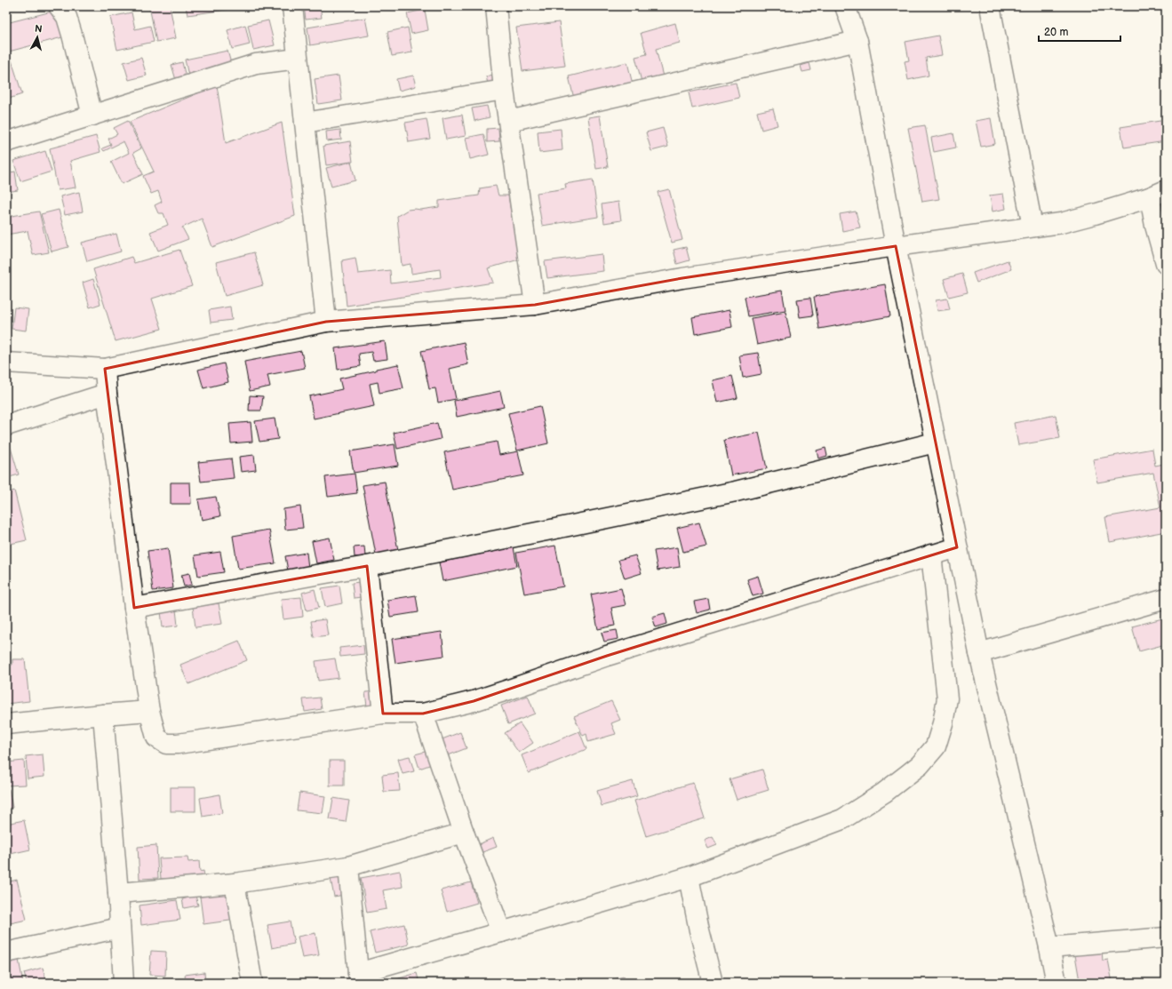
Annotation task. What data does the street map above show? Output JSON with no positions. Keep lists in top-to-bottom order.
{
  "scale_bar": "20 m",
  "north": "top"
}
